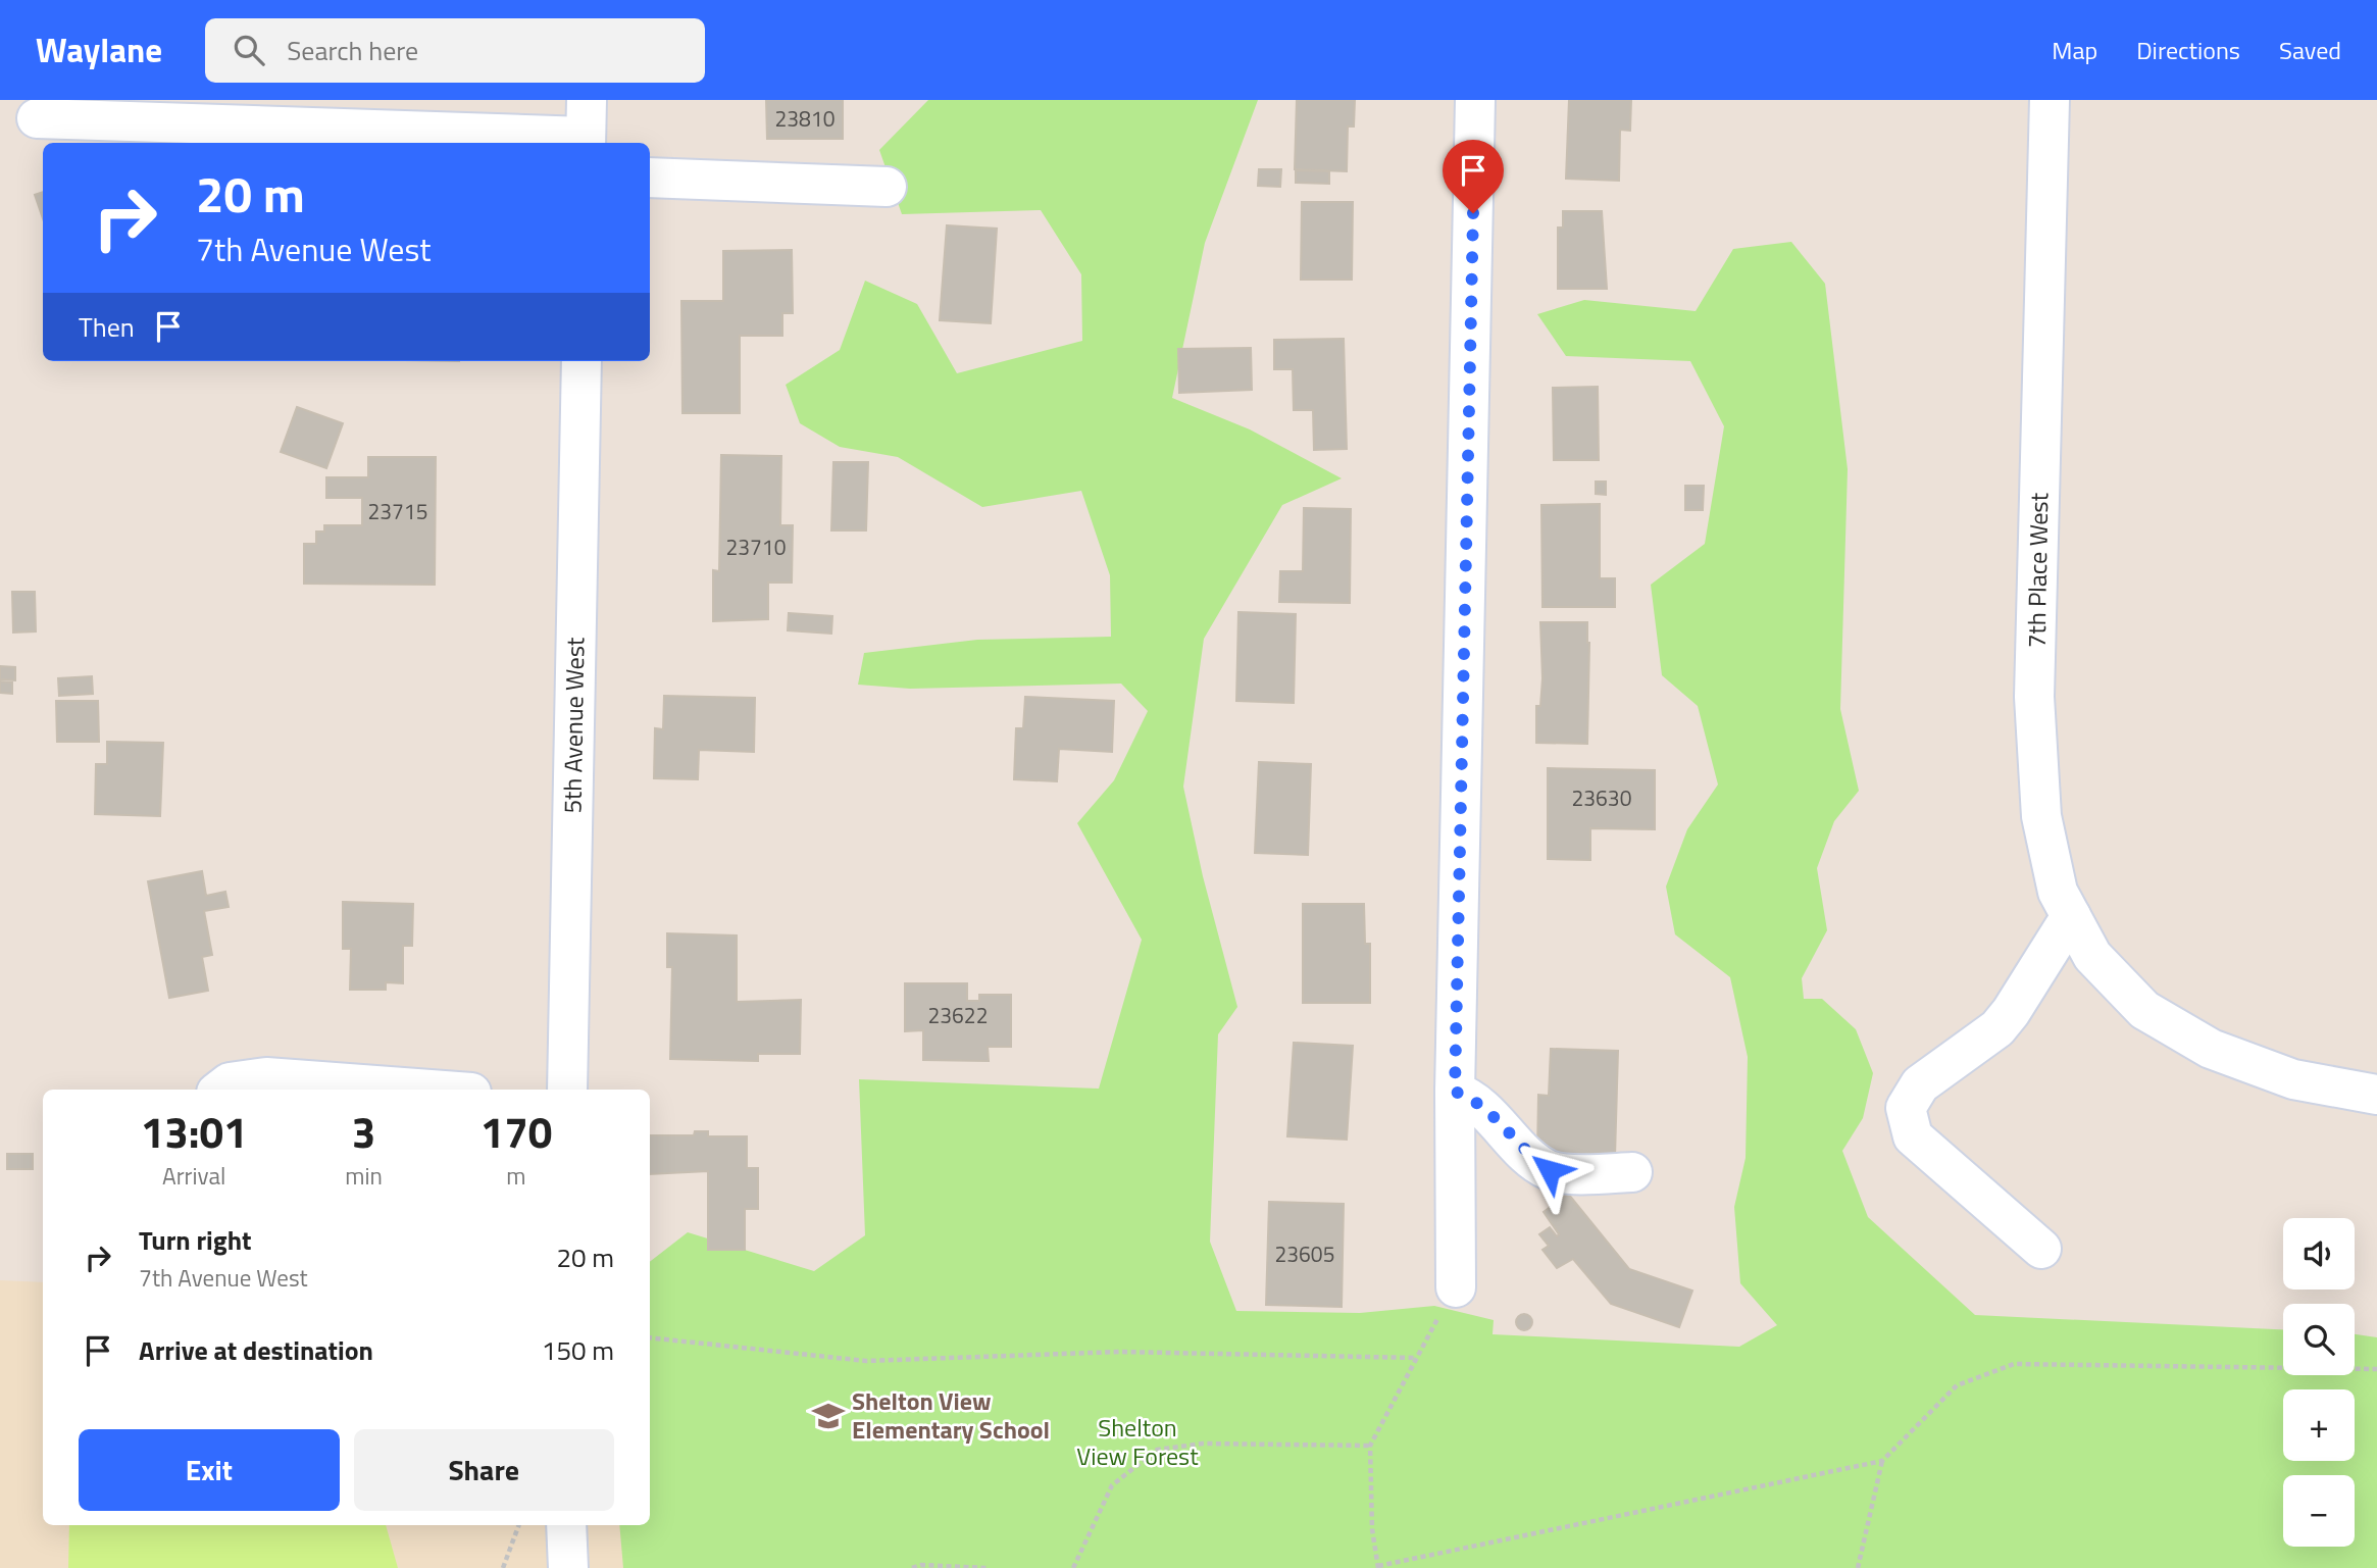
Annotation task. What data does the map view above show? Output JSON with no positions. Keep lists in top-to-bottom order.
{
  "streets": {
    "street": ["7th Place West", "5th Avenue West"]
  },
  "parks": ["Shelton View Forest"],
  "places": {
    "school or university": ["Shelton View Elementary School"]
  },
  "house_numbers": [
    "23810",
    "23715",
    "23710",
    "23630",
    "23622",
    "23605"
  ],
  "page": {
    "header": "Waylane",
    "search": "Search here",
    "nav": ["Map", "Directions", "Saved"],
    "turn": ["20 m", "7th Avenue West"],
    "then": "Then",
    "eta": [
      "13:01",
      "Arrival",
      "3",
      "min",
      "170",
      "m"
    ],
    "list": [
      {
        "name": "Turn right",
        "note": "7th Avenue West",
        "value": "20 m"
      },
      {
        "name": "Arrive at destination",
        "value": "150 m"
      }
    ],
    "map_buttons": ["+", "−"],
    "buttons": ["Exit", "Share"]
  }
}
